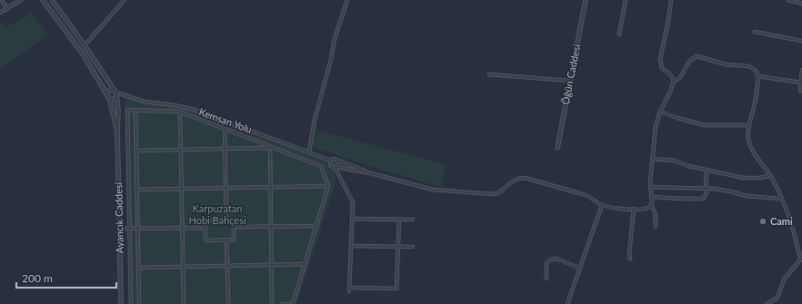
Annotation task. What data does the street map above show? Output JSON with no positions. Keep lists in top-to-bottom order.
{
  "streets": {
    "street": ["Öğün Caddesi", "Kemsan Yolu", "Ayancık Caddesi"]
  },
  "crossings": [
    ["Kemsan Yolu", "Ayancık Caddesi"]
  ],
  "parks": ["Karpuzatan Hobi Bahçesi"],
  "places": ["Cami"],
  "scale_bar": "200 m"
}
